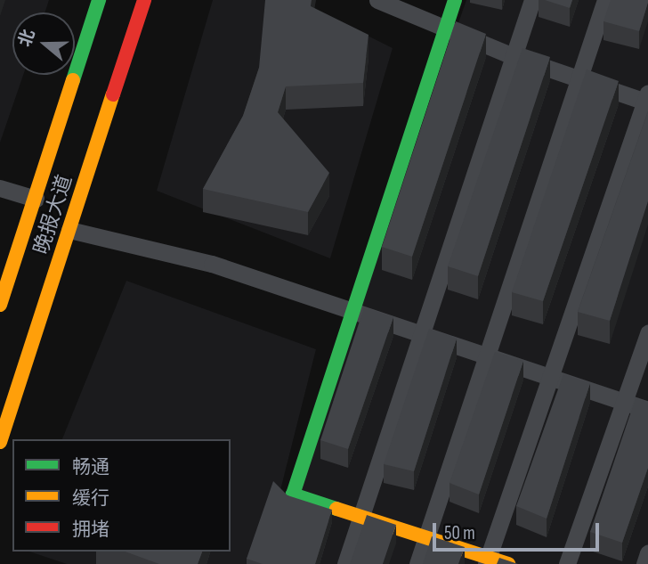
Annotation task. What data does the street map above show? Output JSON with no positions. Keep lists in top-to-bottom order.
{
  "streets": {
    "main road": ["晚报大道"]
  },
  "legend": ["畅通", "缓行", "拥堵"],
  "scale_bar": "50 m",
  "north": "left"
}
